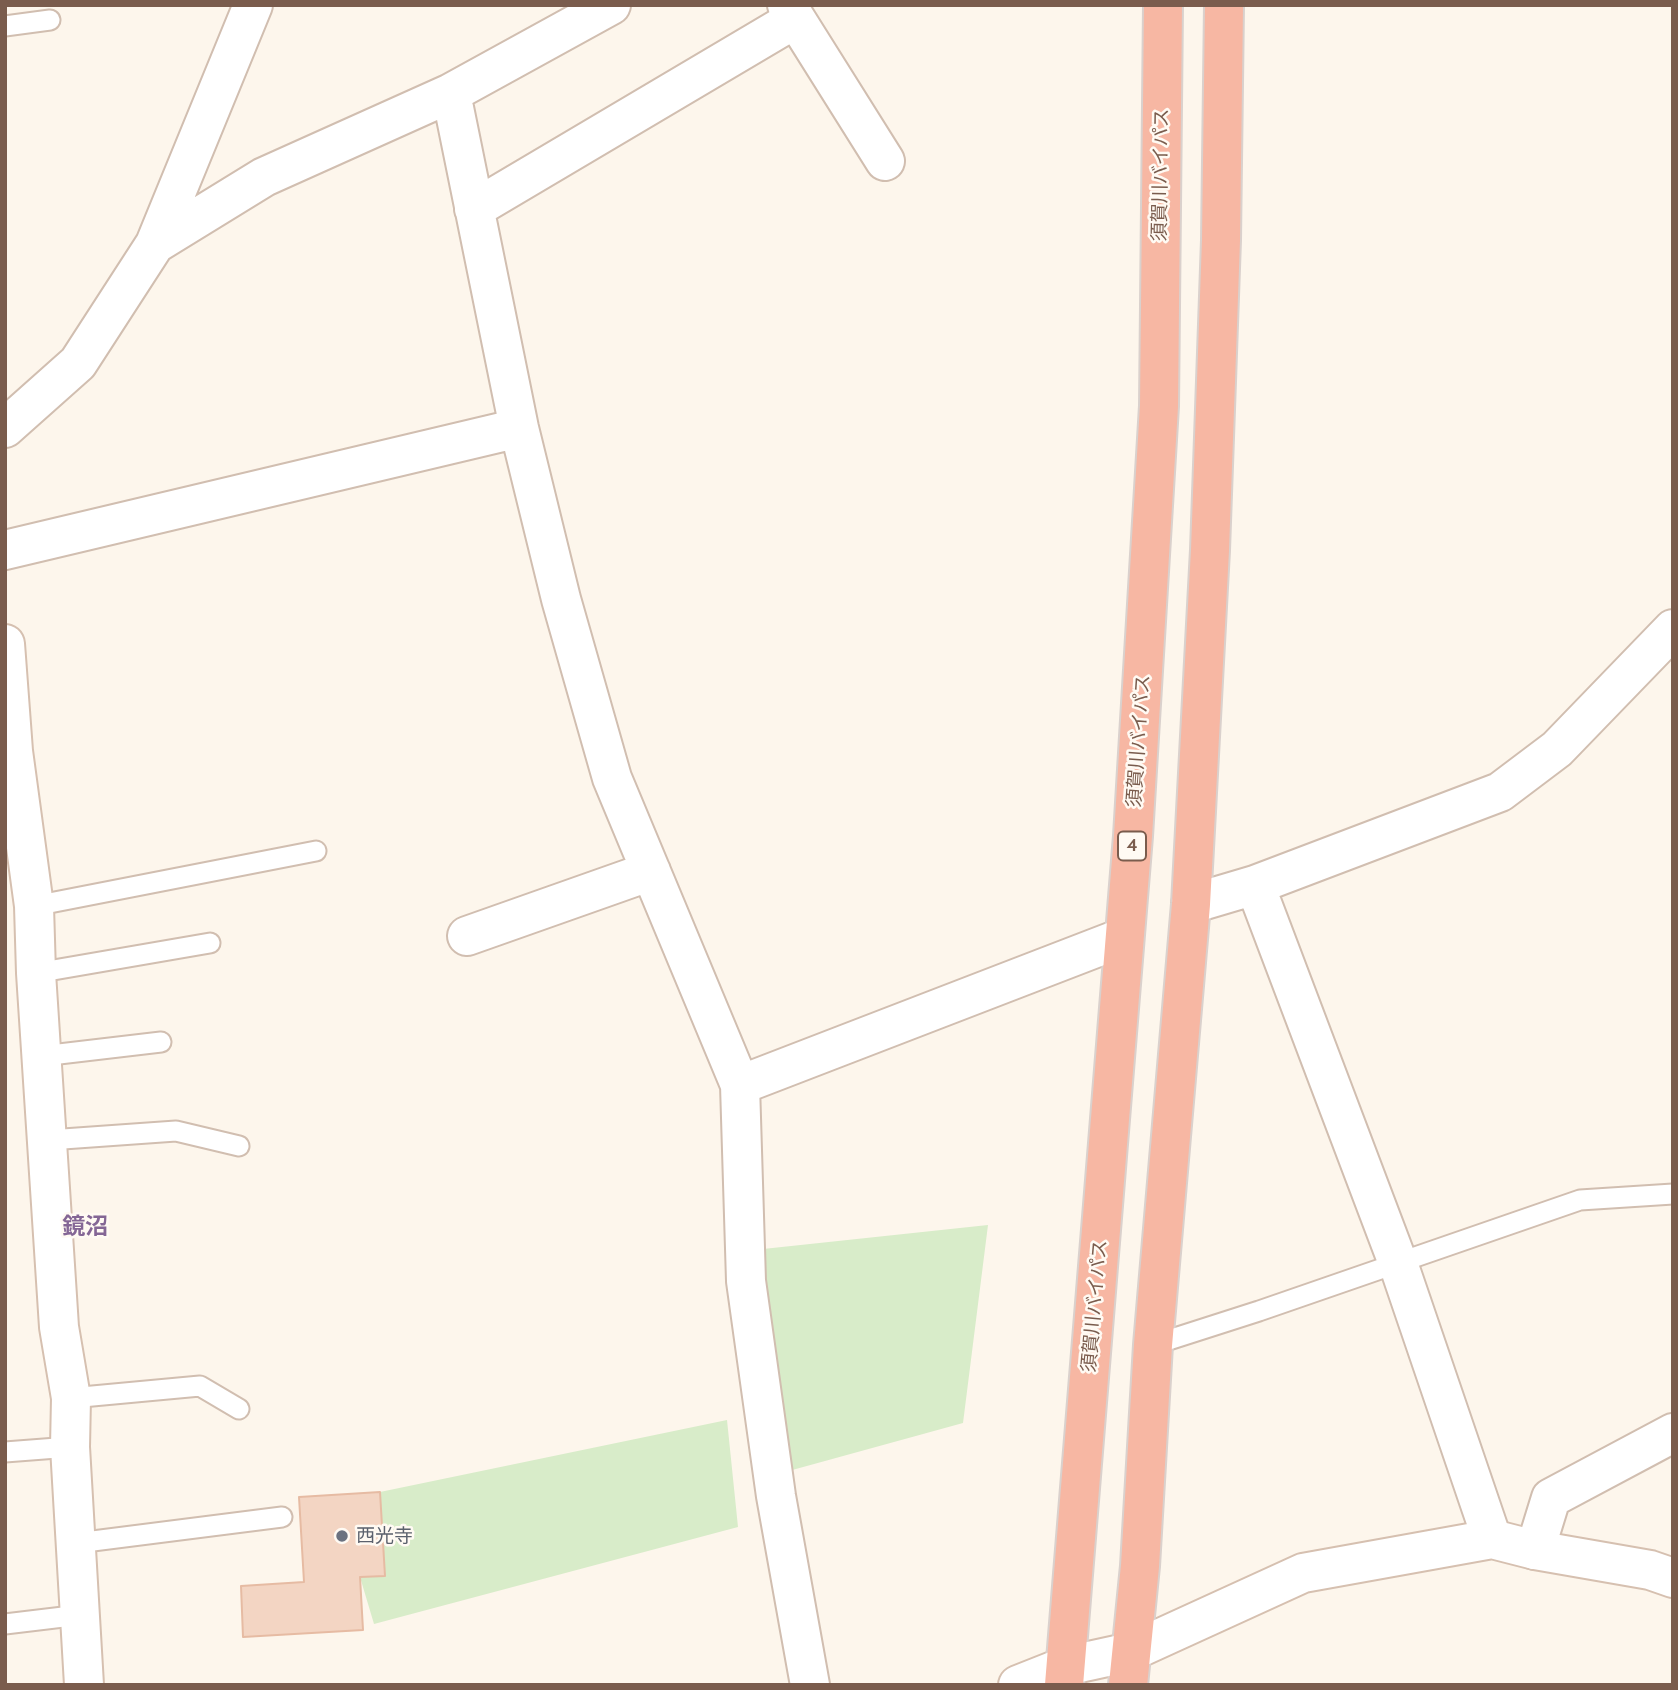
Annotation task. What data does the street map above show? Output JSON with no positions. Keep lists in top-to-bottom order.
{
  "streets": {
    "highway": ["須賀川バイパス", "4"]
  },
  "districts": ["鏡沼"],
  "places": ["西光寺"]
}
